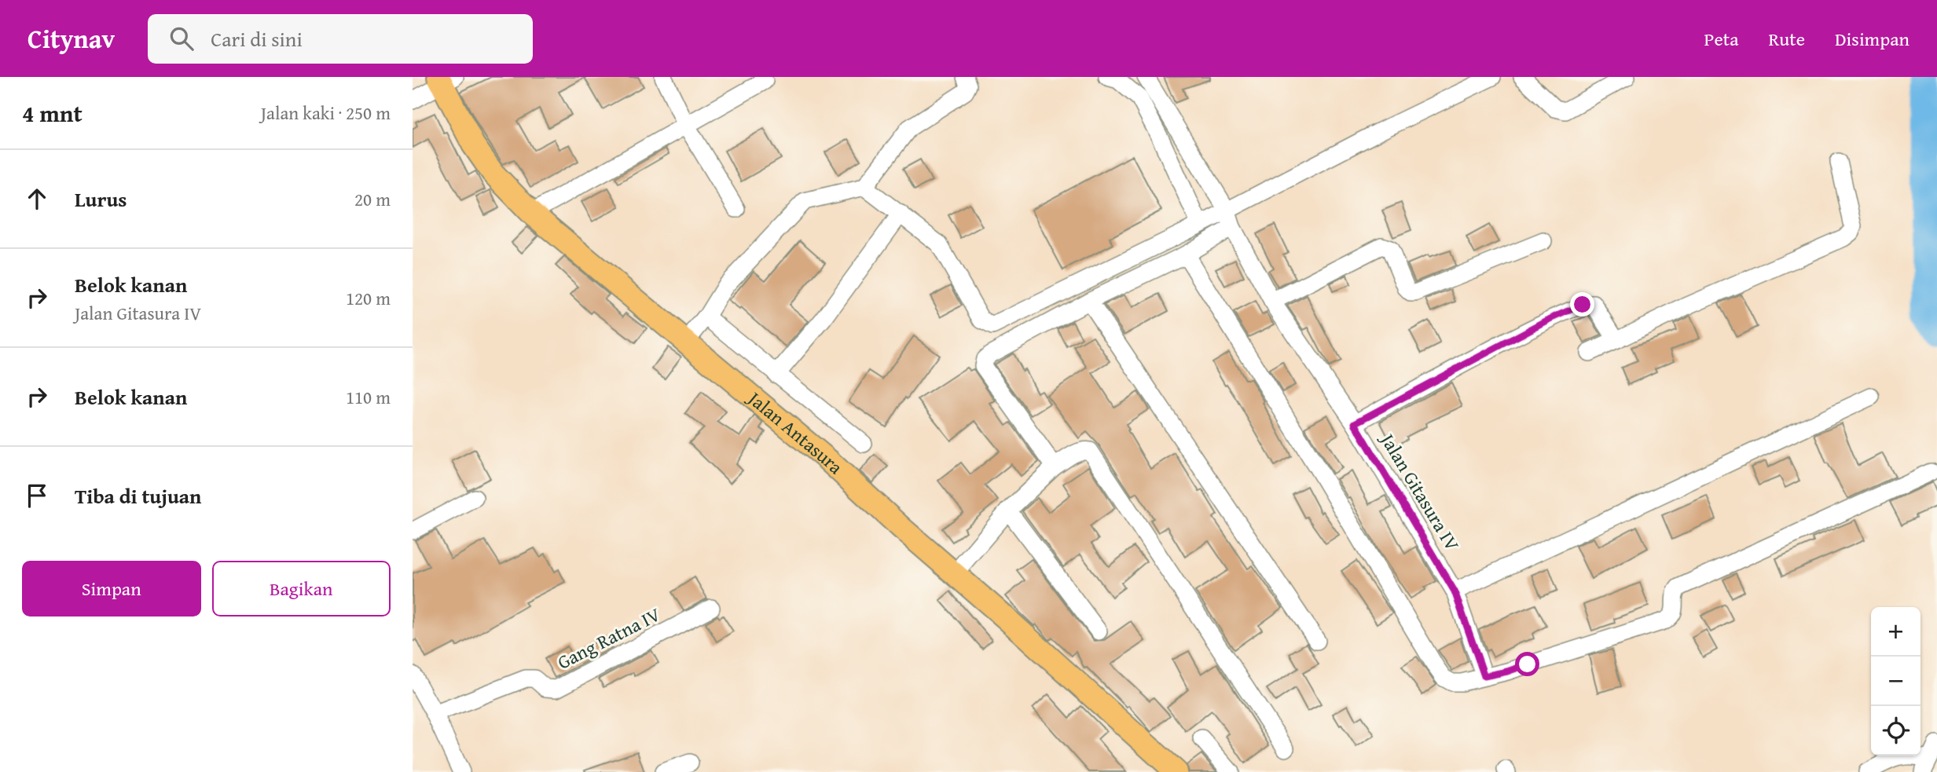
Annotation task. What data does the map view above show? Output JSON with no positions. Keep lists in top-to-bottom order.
{
  "streets": {
    "main road": ["Jalan Antasura"],
    "street": ["Jalan Gitasura IV", "Gang Ratna IV"]
  },
  "page": {
    "header": "Citynav",
    "search": "Cari di sini",
    "nav": ["Peta", "Rute", "Disimpan"],
    "heading": ["4 mnt", "Jalan kaki · 250 m"],
    "list": [
      ["Lurus", "20 m"],
      ["Belok kanan", "Jalan Gitasura IV", "120 m"],
      ["Belok kanan", "110 m"],
      "Tiba di tujuan"
    ],
    "buttons": ["Simpan", "Bagikan"],
    "map_buttons": ["+", "−"]
  }
}
